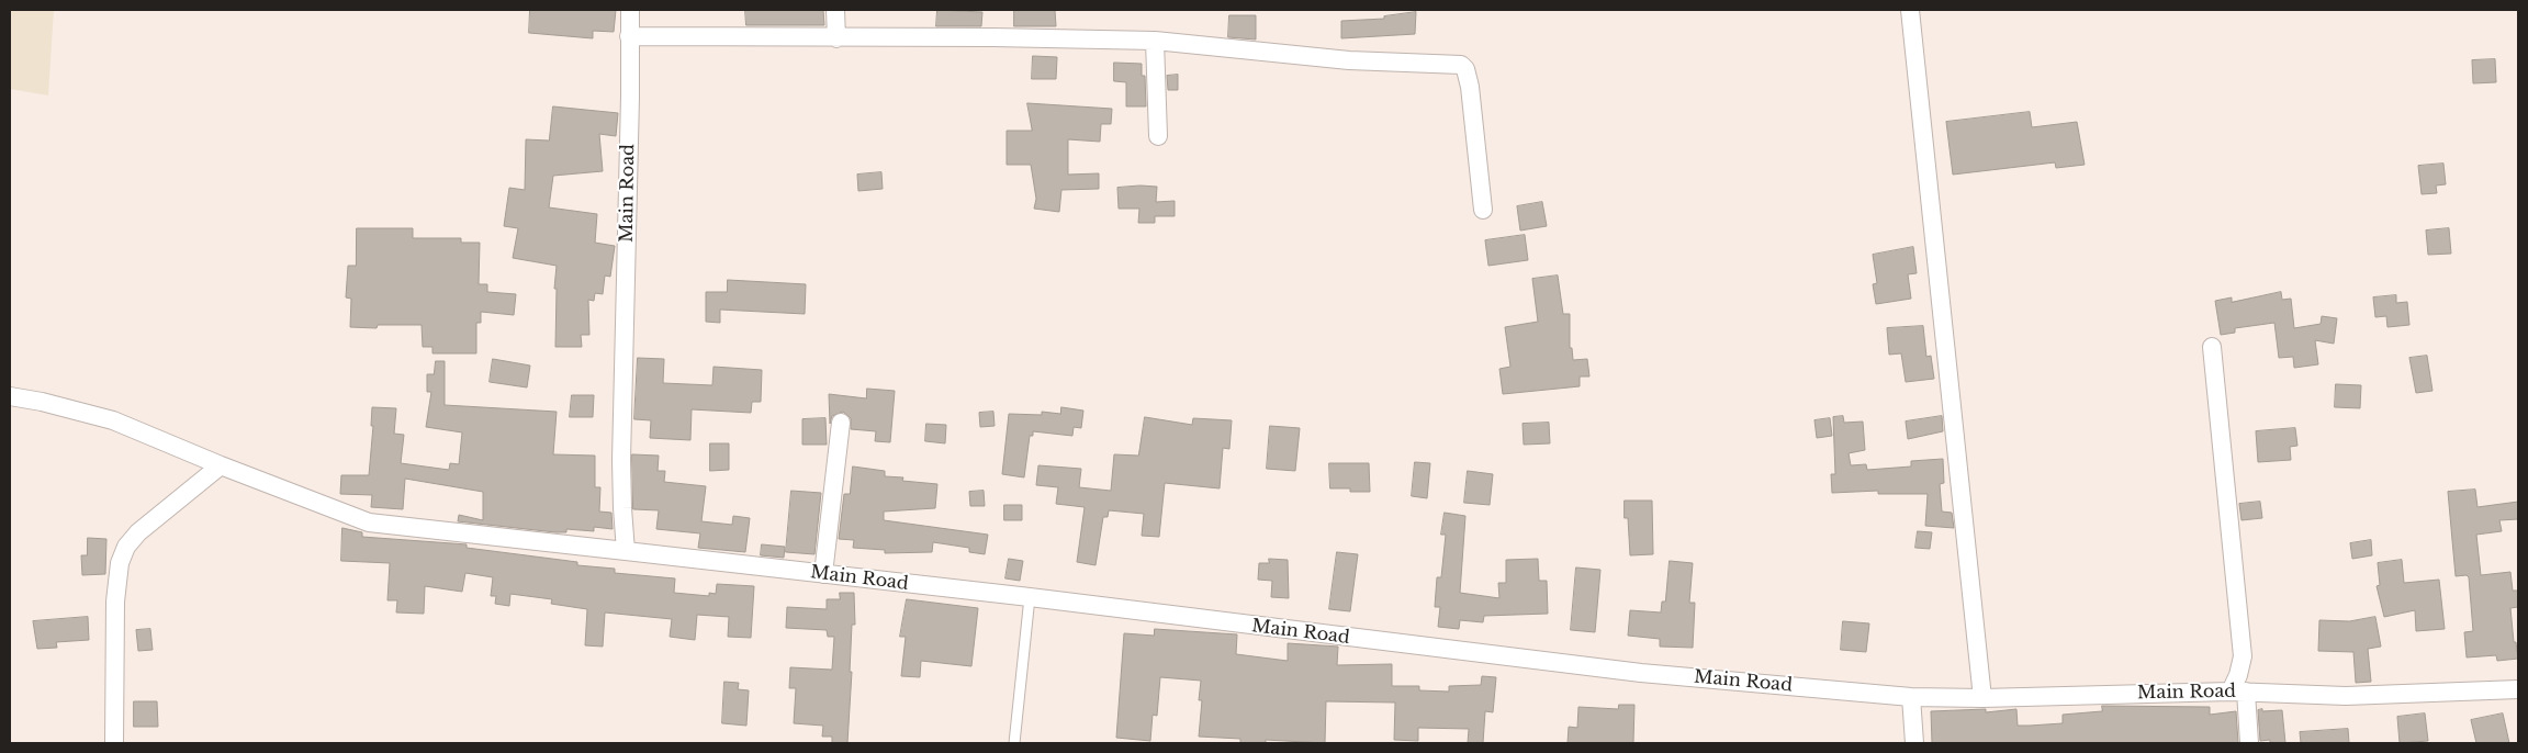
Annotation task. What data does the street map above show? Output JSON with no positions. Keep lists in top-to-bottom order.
{
  "streets": {
    "street": ["Main Road"]
  }
}
